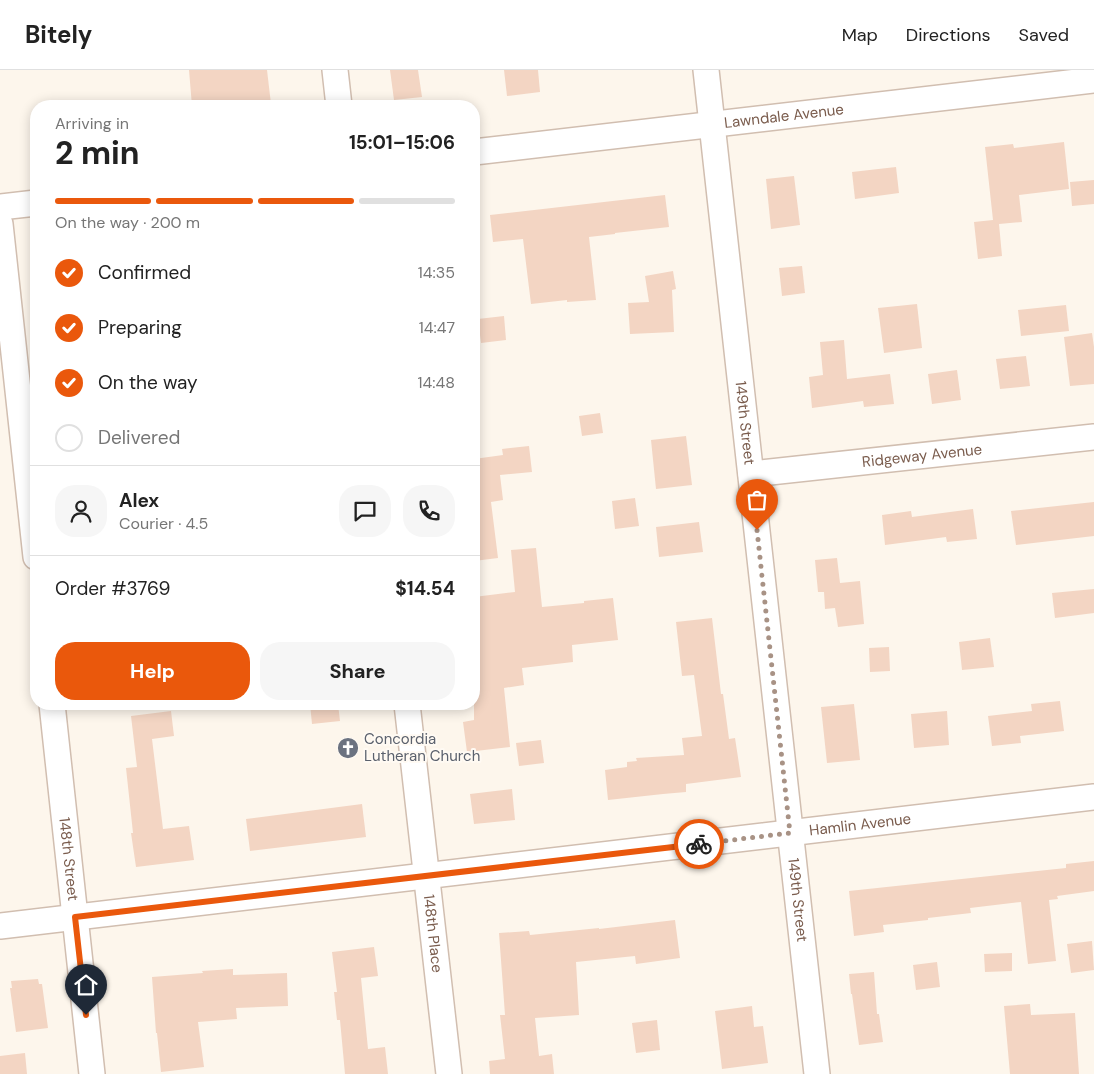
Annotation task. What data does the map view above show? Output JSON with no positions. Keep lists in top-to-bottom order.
{
  "streets": {
    "street": [
      "Lawndale Avenue",
      "149th Street",
      "Ridgeway Avenue",
      "Hamlin Avenue",
      "148th Street",
      "148th Place"
    ]
  },
  "crossings": [
    ["Lawndale Avenue", "149th Street"],
    ["149th Street", "Ridgeway Avenue"],
    ["149th Street", "Hamlin Avenue"],
    ["Hamlin Avenue", "148th Street"],
    ["Hamlin Avenue", "148th Place"]
  ],
  "places": {
    "church": ["Concordia Lutheran Church"]
  },
  "page": {
    "header": "Bitely",
    "nav": ["Map", "Directions", "Saved"],
    "heading": ["2 min", "Arriving in", "15:01–15:06"],
    "panel": [
      "Alex",
      "Courier · 4.5",
      "Order #3769",
      "$14.54"
    ],
    "bar": "On the way · 200 m",
    "list": [
      ["Confirmed", "14:35"],
      ["Preparing", "14:47"],
      ["On the way", "14:48"],
      "Delivered"
    ],
    "buttons": ["Help", "Share"]
  }
}
